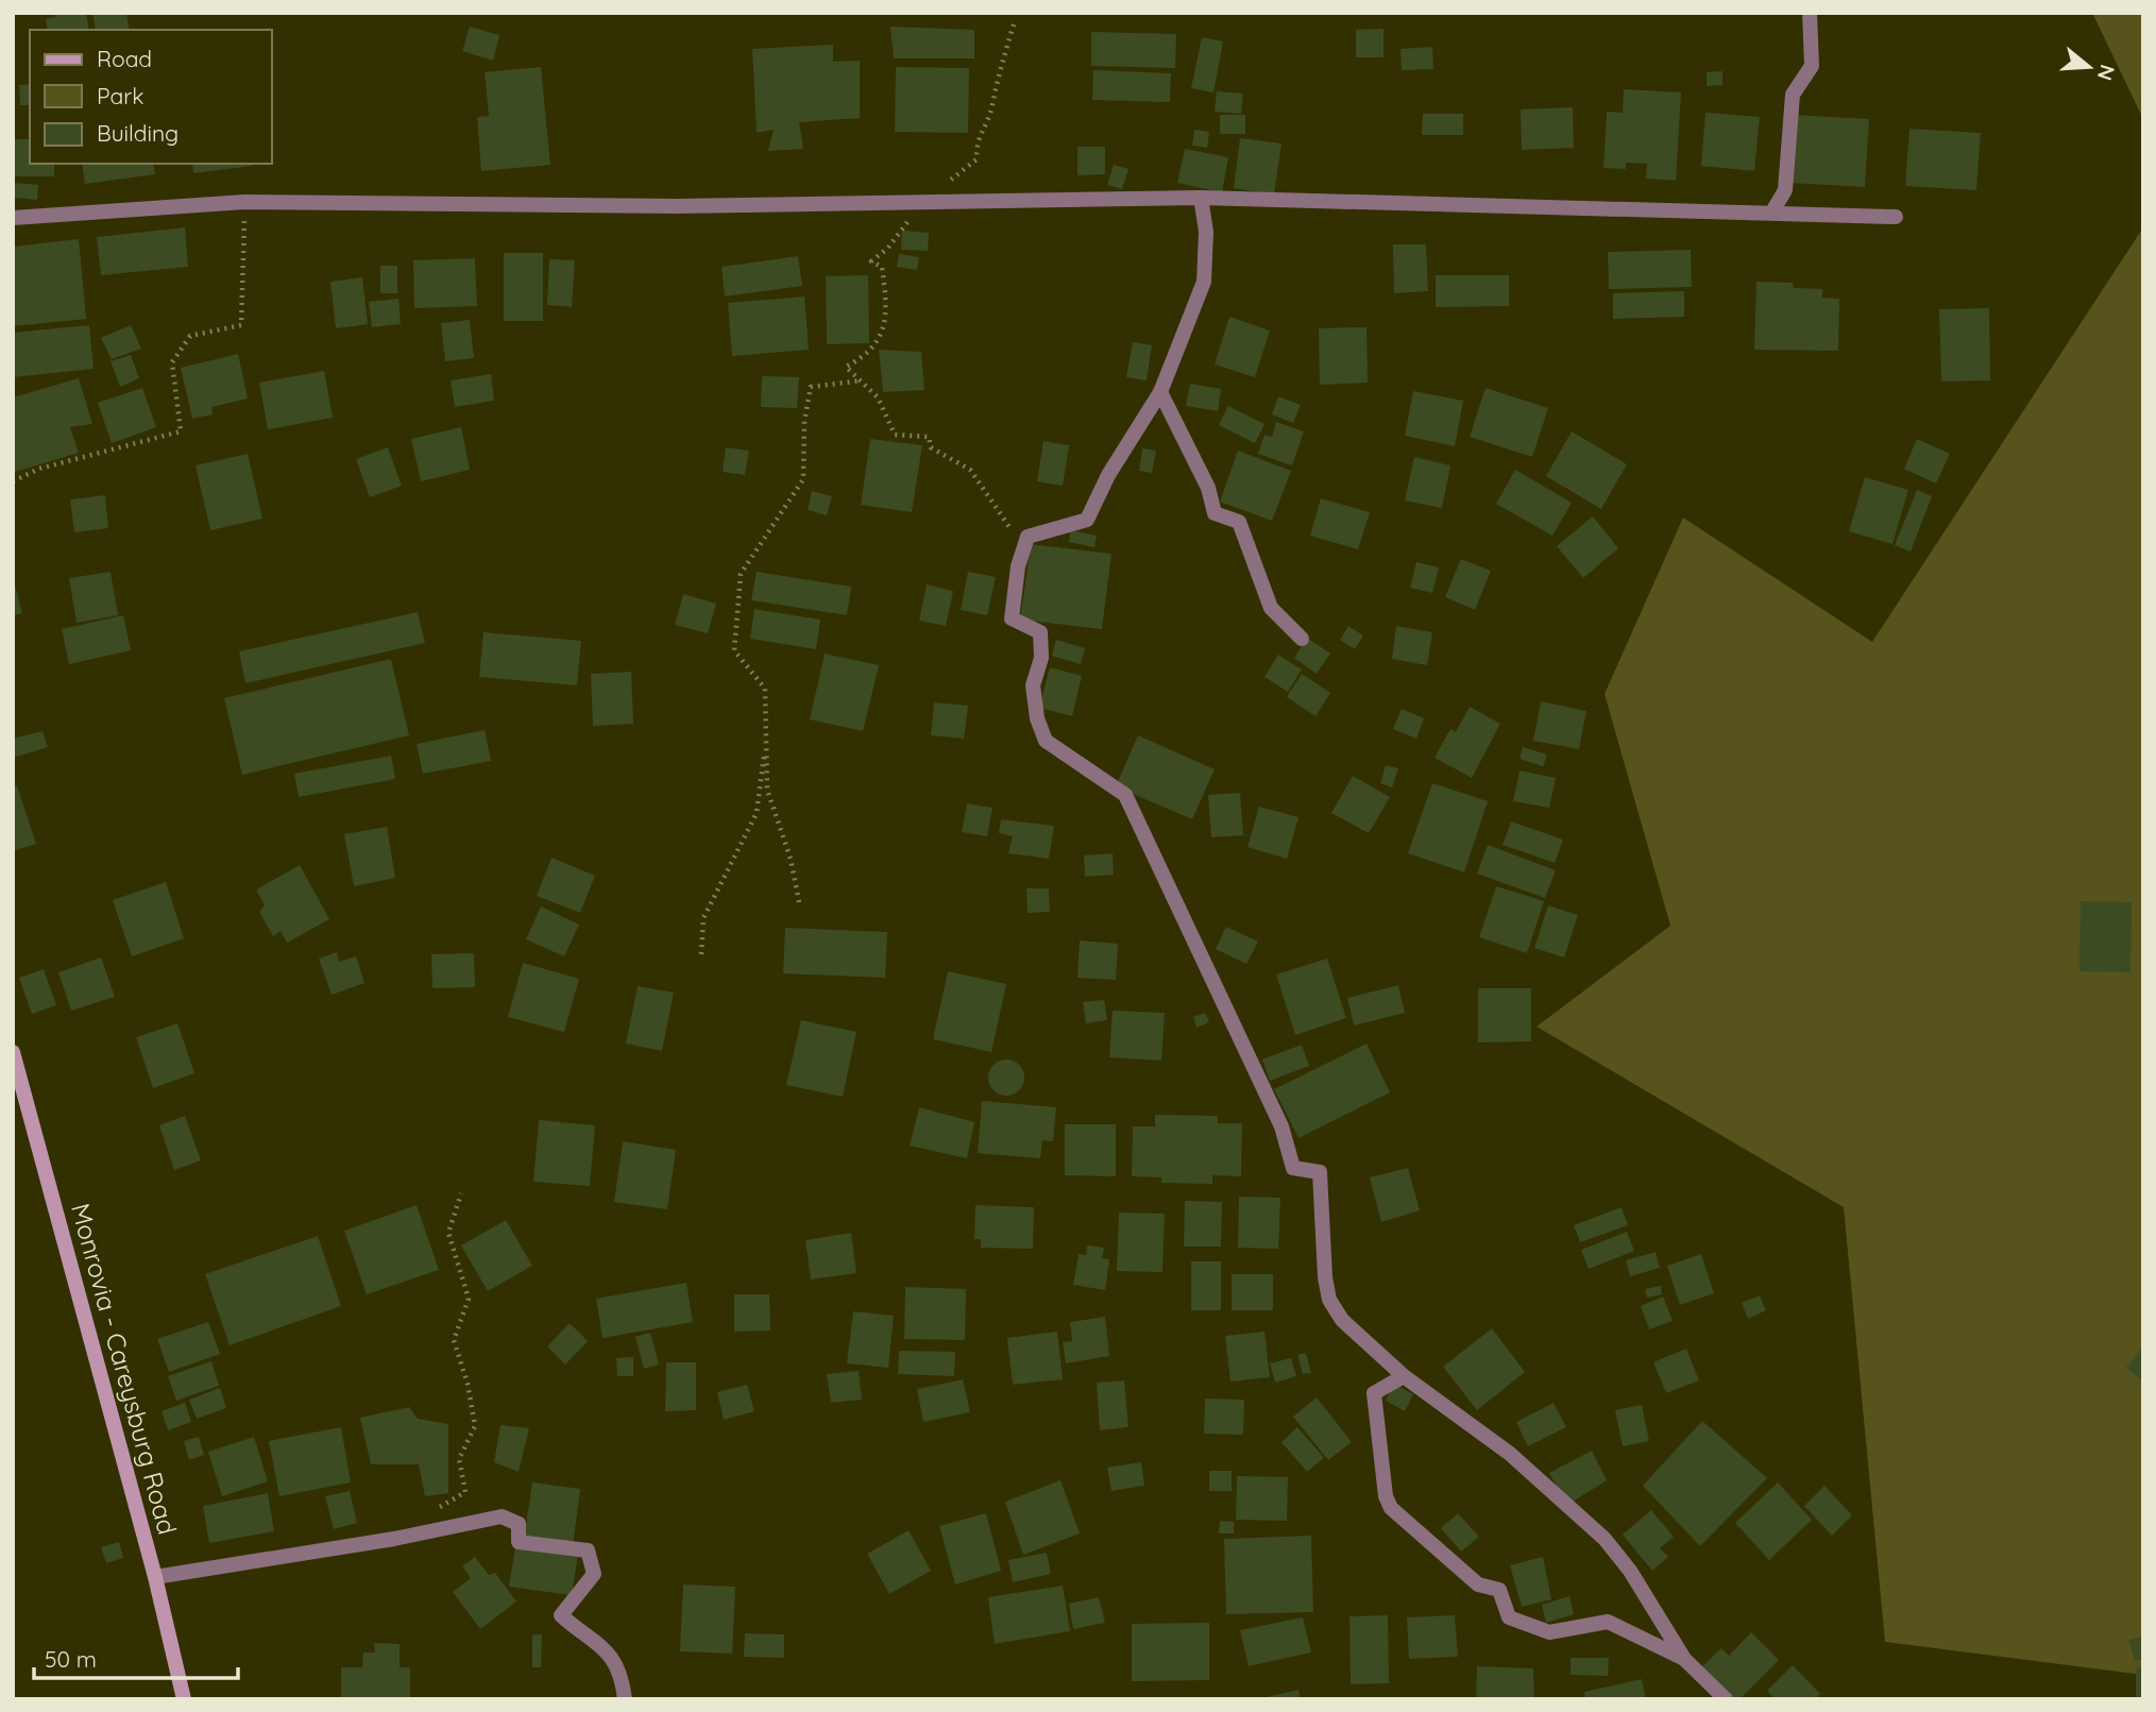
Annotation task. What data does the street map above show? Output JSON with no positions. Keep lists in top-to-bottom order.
{
  "streets": {
    "main road": ["Monrovia - Careysburg Road"]
  },
  "legend": ["Road", "Park", "Building"],
  "scale_bar": "50 m",
  "north": "right"
}
